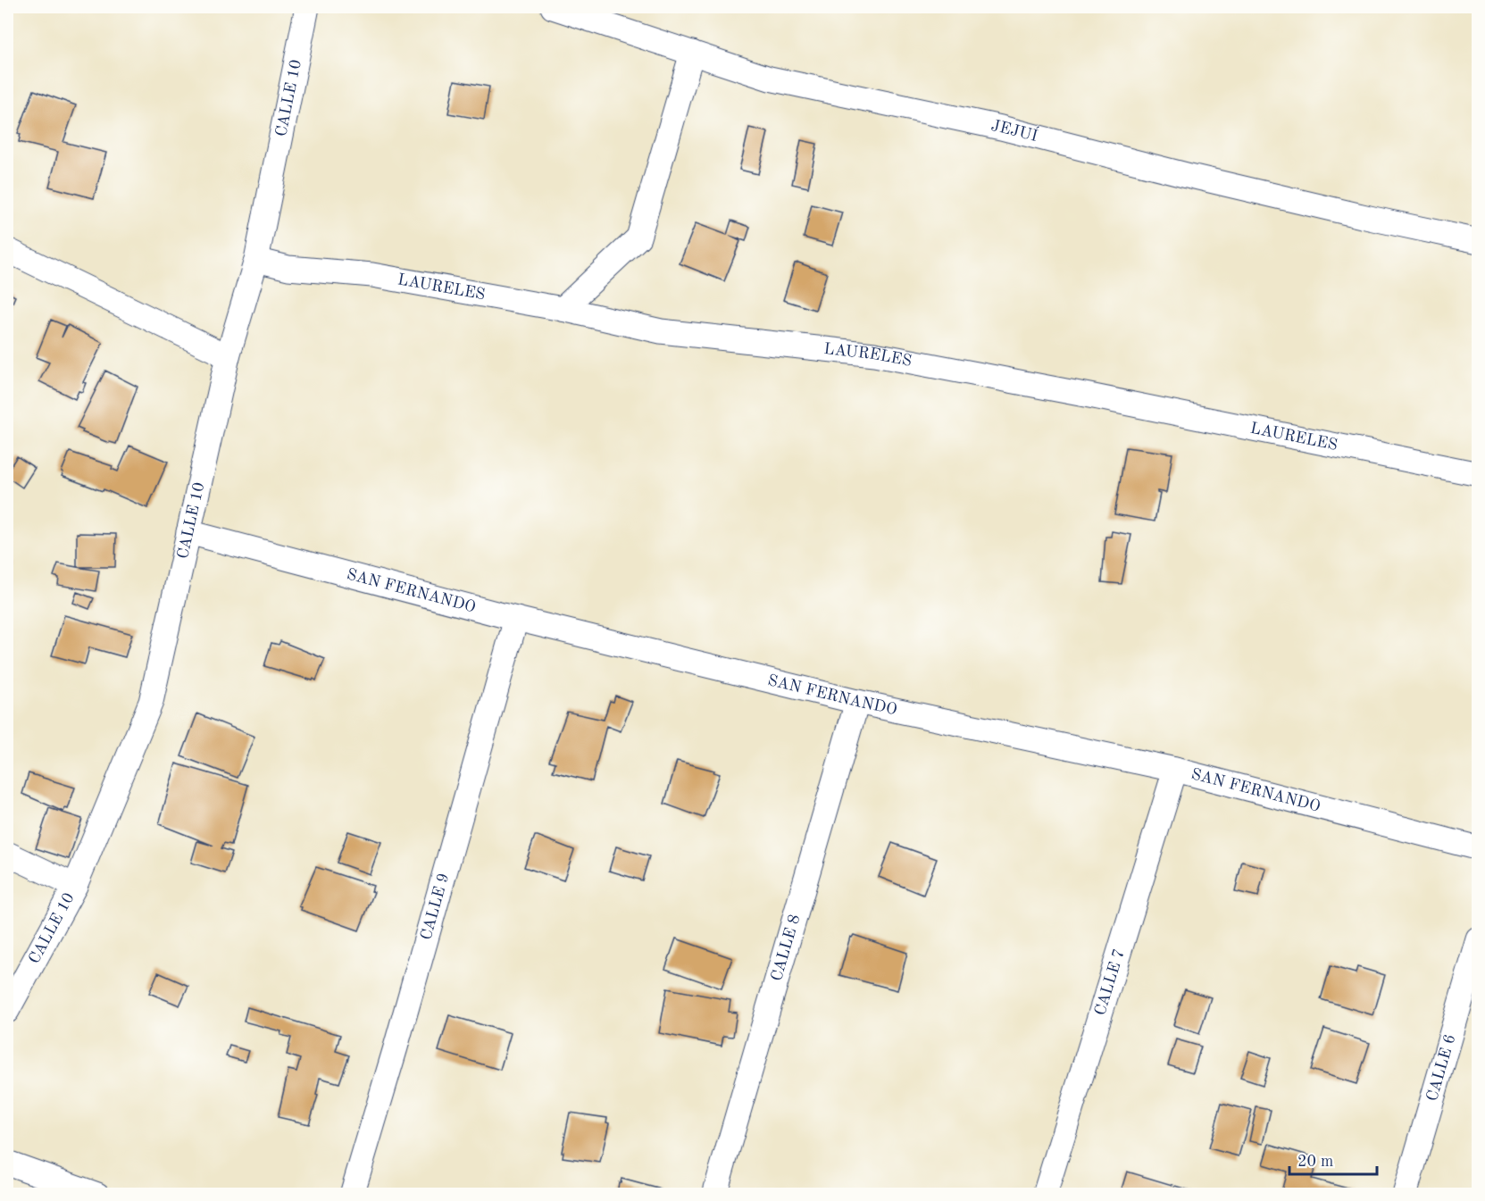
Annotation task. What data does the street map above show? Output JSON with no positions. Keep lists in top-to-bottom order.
{
  "streets": {
    "street": [
      "CALLE 10",
      "JEJUÍ",
      "LAURELES",
      "SAN FERNANDO",
      "CALLE 9",
      "CALLE 8",
      "CALLE 7",
      "CALLE 6"
    ]
  },
  "crossings": [
    ["CALLE 10", "LAURELES"],
    ["CALLE 10", "SAN FERNANDO"],
    ["SAN FERNANDO", "CALLE 9"],
    ["SAN FERNANDO", "CALLE 8"],
    ["SAN FERNANDO", "CALLE 7"]
  ],
  "scale_bar": "20 m"
}
